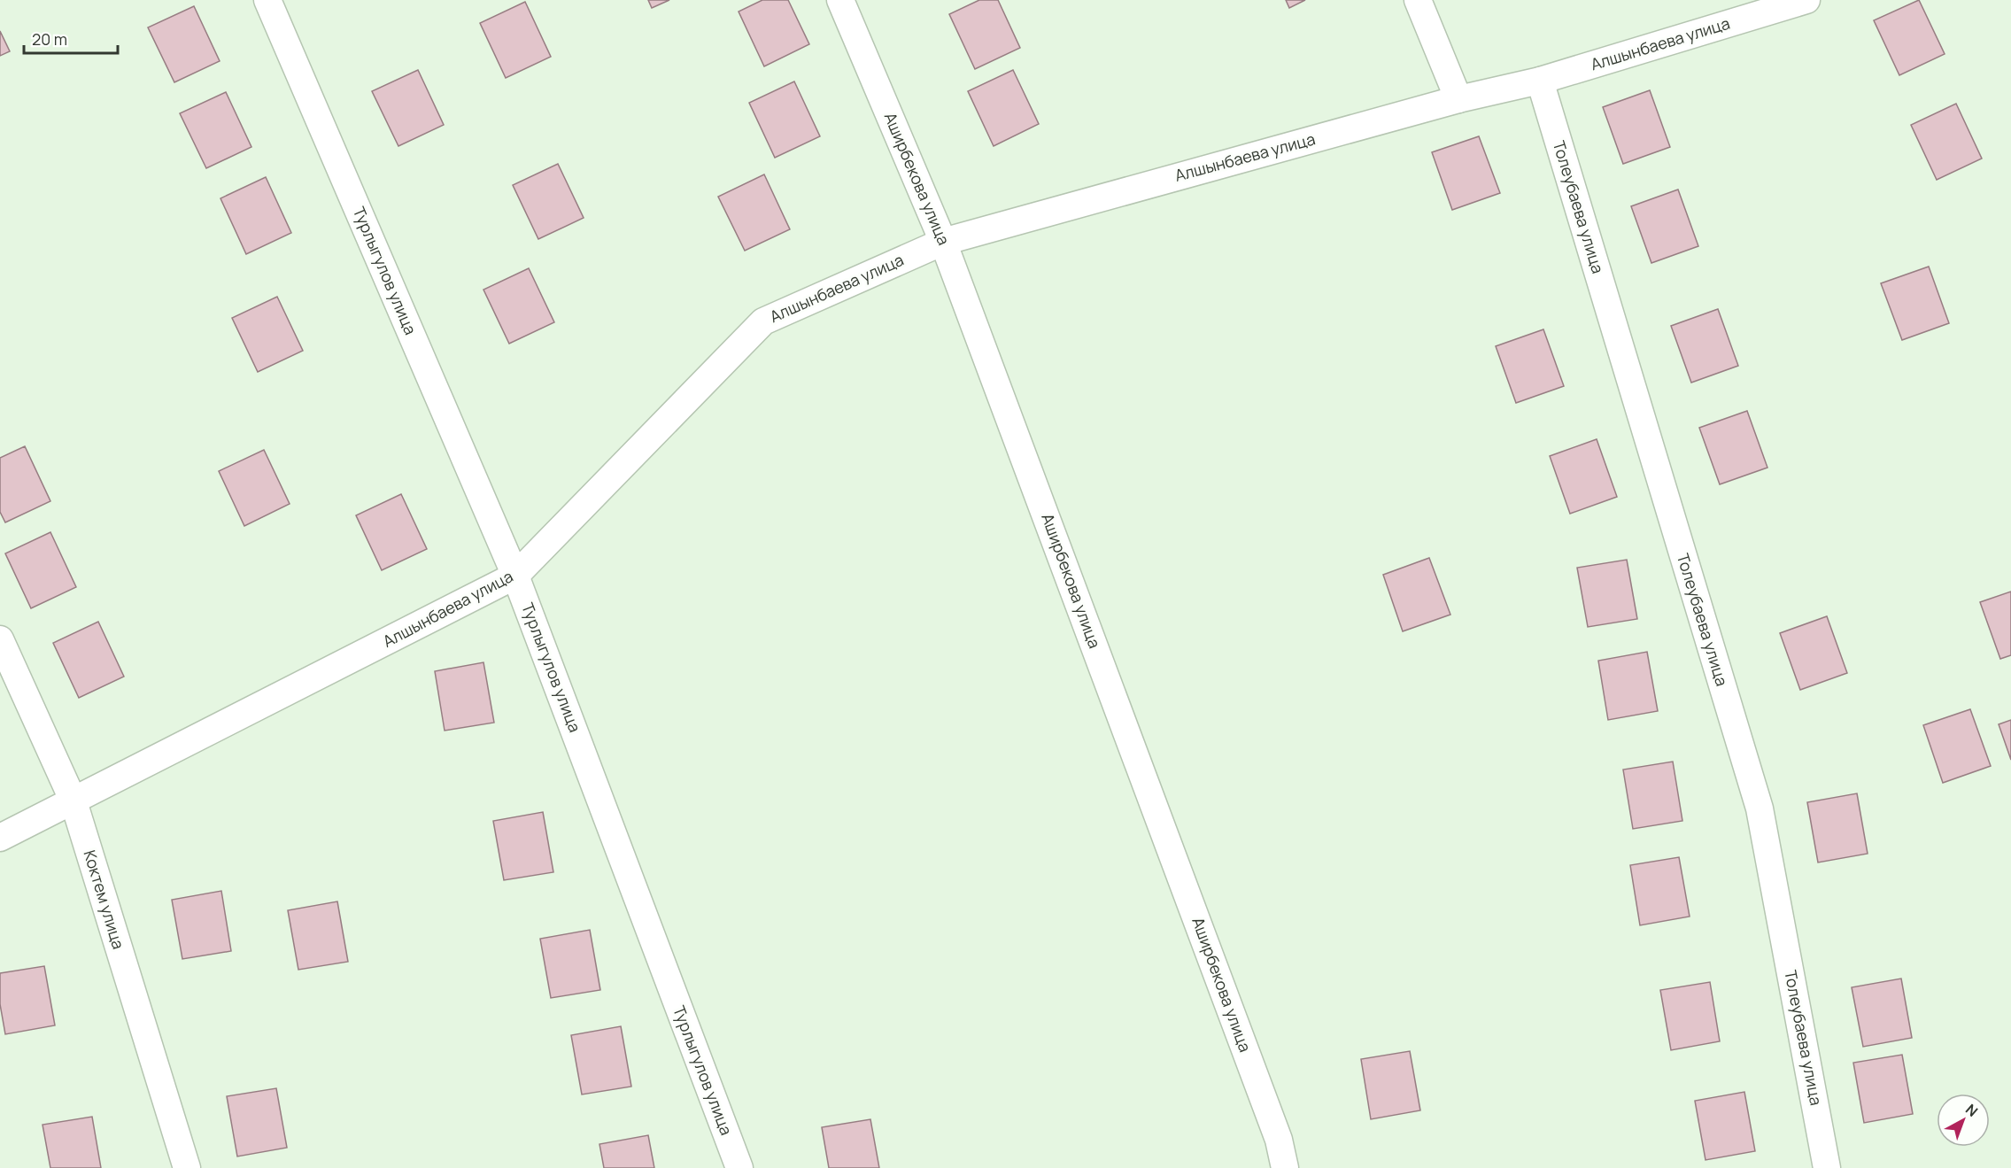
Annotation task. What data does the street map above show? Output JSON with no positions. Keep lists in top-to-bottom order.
{
  "streets": {
    "street": [
      "Алшынбаева улица",
      "Аширбекова улица",
      "Толеубаева улица",
      "Турлыгулов улица",
      "Коктем улица"
    ]
  },
  "crossings": [
    ["Алшынбаева улица", "Аширбекова улица"],
    ["Алшынбаева улица", "Толеубаева улица"],
    ["Алшынбаева улица", "Турлыгулов улица"],
    ["Алшынбаева улица", "Коктем улица"]
  ],
  "scale_bar": "20 m",
  "north": "top right"
}
